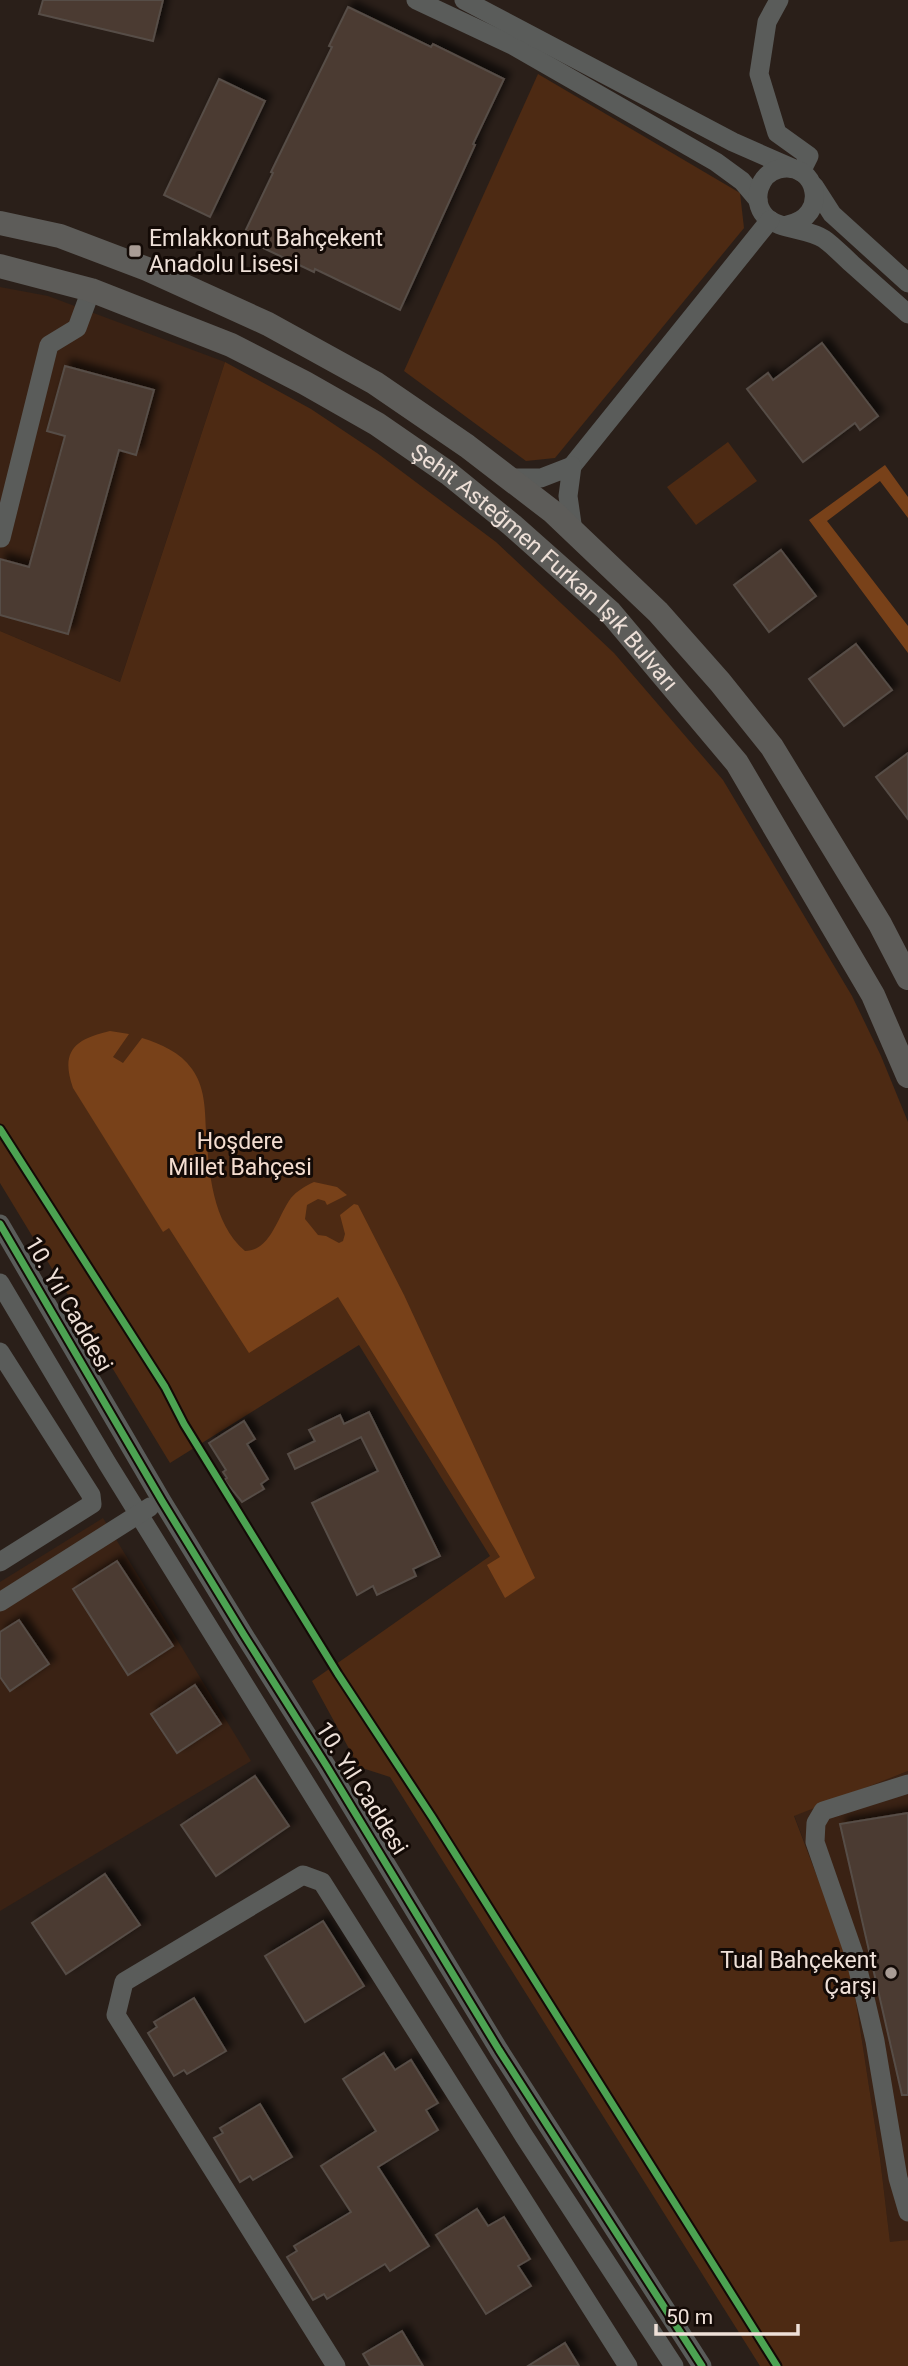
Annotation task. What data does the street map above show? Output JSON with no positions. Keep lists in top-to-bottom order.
{
  "streets": {
    "main road": ["Şehit Asteğmen Furkan Işık Bulvarı"],
    "street": ["10. Yıl Caddesi"]
  },
  "parks": ["Hoşdere Millet Bahçesi"],
  "places": {
    "transit": ["Emlakkonut Bahçekent Anadolu Lisesi"],
    "other": ["Tual Bahçekent Çarşı"]
  },
  "scale_bar": "50 m"
}
